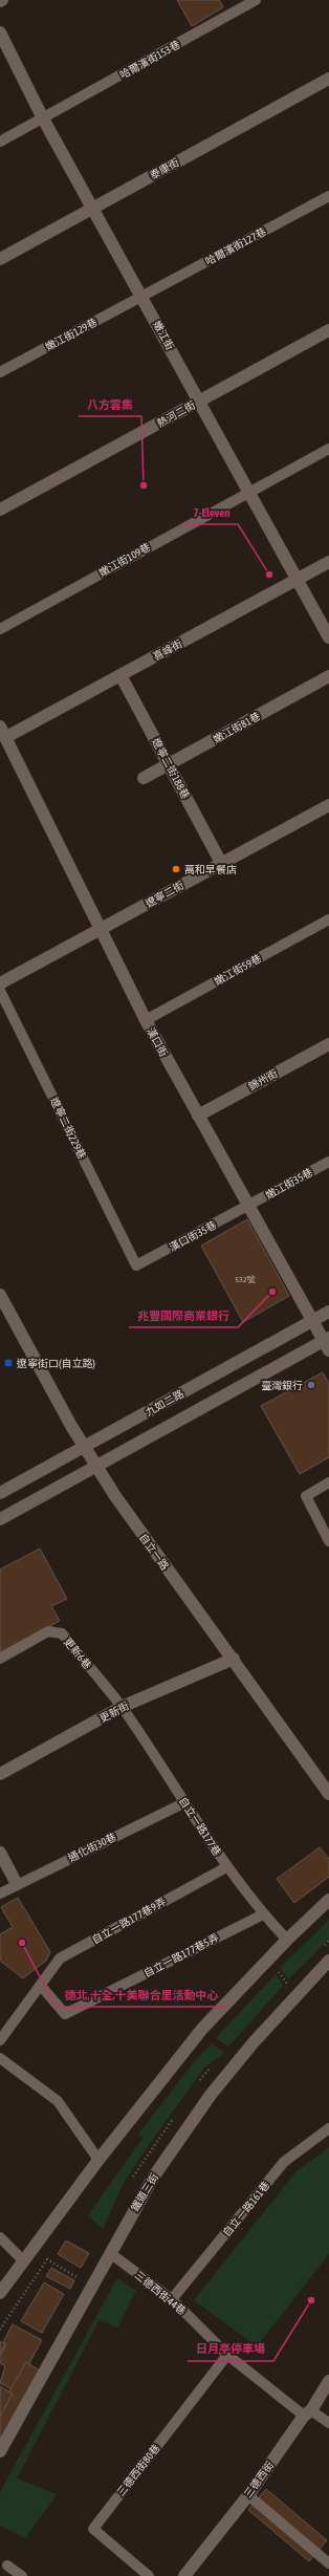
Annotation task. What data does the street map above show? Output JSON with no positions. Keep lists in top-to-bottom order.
{
  "streets": {
    "street": [
      "泰康街",
      "嫩江街",
      "熱河二街",
      "喜峰街",
      "嫩江街81巷",
      "遼寧二街188巷",
      "遼寧二街",
      "漢口街",
      "錦州街",
      "九如二路",
      "自立一路",
      "更新街",
      "鐵道三街",
      "三德西街"
    ],
    "lane": [
      "哈爾濱街153巷",
      "哈爾濱街127巷",
      "嫩江街129巷",
      "嫩江街109巷",
      "嫩江街59巷",
      "遼寧二街229巷",
      "嫩江街35巷",
      "漢口街35巷",
      "更新6巷",
      "自立一路177巷",
      "通化街30巷",
      "自立一路177巷9弄",
      "自立一路177巷5弄",
      "自立一路161巷",
      "三德西街44巷",
      "三德西街80巷"
    ]
  },
  "crossings": [
    ["哈爾濱街153巷", "嫩江街"],
    ["泰康街", "嫩江街"],
    ["哈爾濱街127巷", "嫩江街129巷"],
    ["哈爾濱街127巷", "嫩江街"],
    ["嫩江街129巷", "嫩江街"],
    ["嫩江街", "熱河二街"],
    ["嫩江街", "嫩江街109巷"],
    ["嫩江街", "喜峰街"],
    ["喜峰街", "遼寧二街188巷"],
    ["喜峰街", "漢口街"],
    ["嫩江街81巷", "遼寧二街188巷"],
    ["遼寧二街188巷", "遼寧二街"],
    ["遼寧二街", "漢口街"],
    ["嫩江街59巷", "漢口街"],
    ["漢口街", "錦州街"],
    ["漢口街", "嫩江街35巷"],
    ["漢口街", "漢口街35巷"],
    ["漢口街", "九如二路"],
    ["遼寧二街229巷", "漢口街35巷"],
    ["嫩江街35巷", "漢口街35巷"],
    ["九如二路", "自立一路"],
    ["自立一路", "更新街"],
    ["更新6巷", "更新街"],
    ["更新6巷", "自立一路177巷"],
    ["更新街", "自立一路177巷"],
    ["自立一路177巷", "通化街30巷"],
    ["自立一路177巷", "自立一路177巷9弄"],
    ["自立一路177巷", "自立一路177巷5弄"],
    ["自立一路177巷9弄", "自立一路177巷5弄"],
    ["鐵道三街", "三德西街44巷"],
    ["自立一路161巷", "三德西街44巷"],
    ["三德西街44巷", "三德西街80巷"],
    ["三德西街44巷", "三德西街"]
  ],
  "places": {
    "other": [
      "八方雲集",
      "7-Eleven",
      "萬和早餐店",
      "兆豐國際商業銀行",
      "臺灣銀行",
      "德北,十全,十美聯合里活動中心",
      "日月亭停車場"
    ],
    "transit": ["遼寧街口(自立路)"]
  },
  "house_numbers": ["532號"]
}
